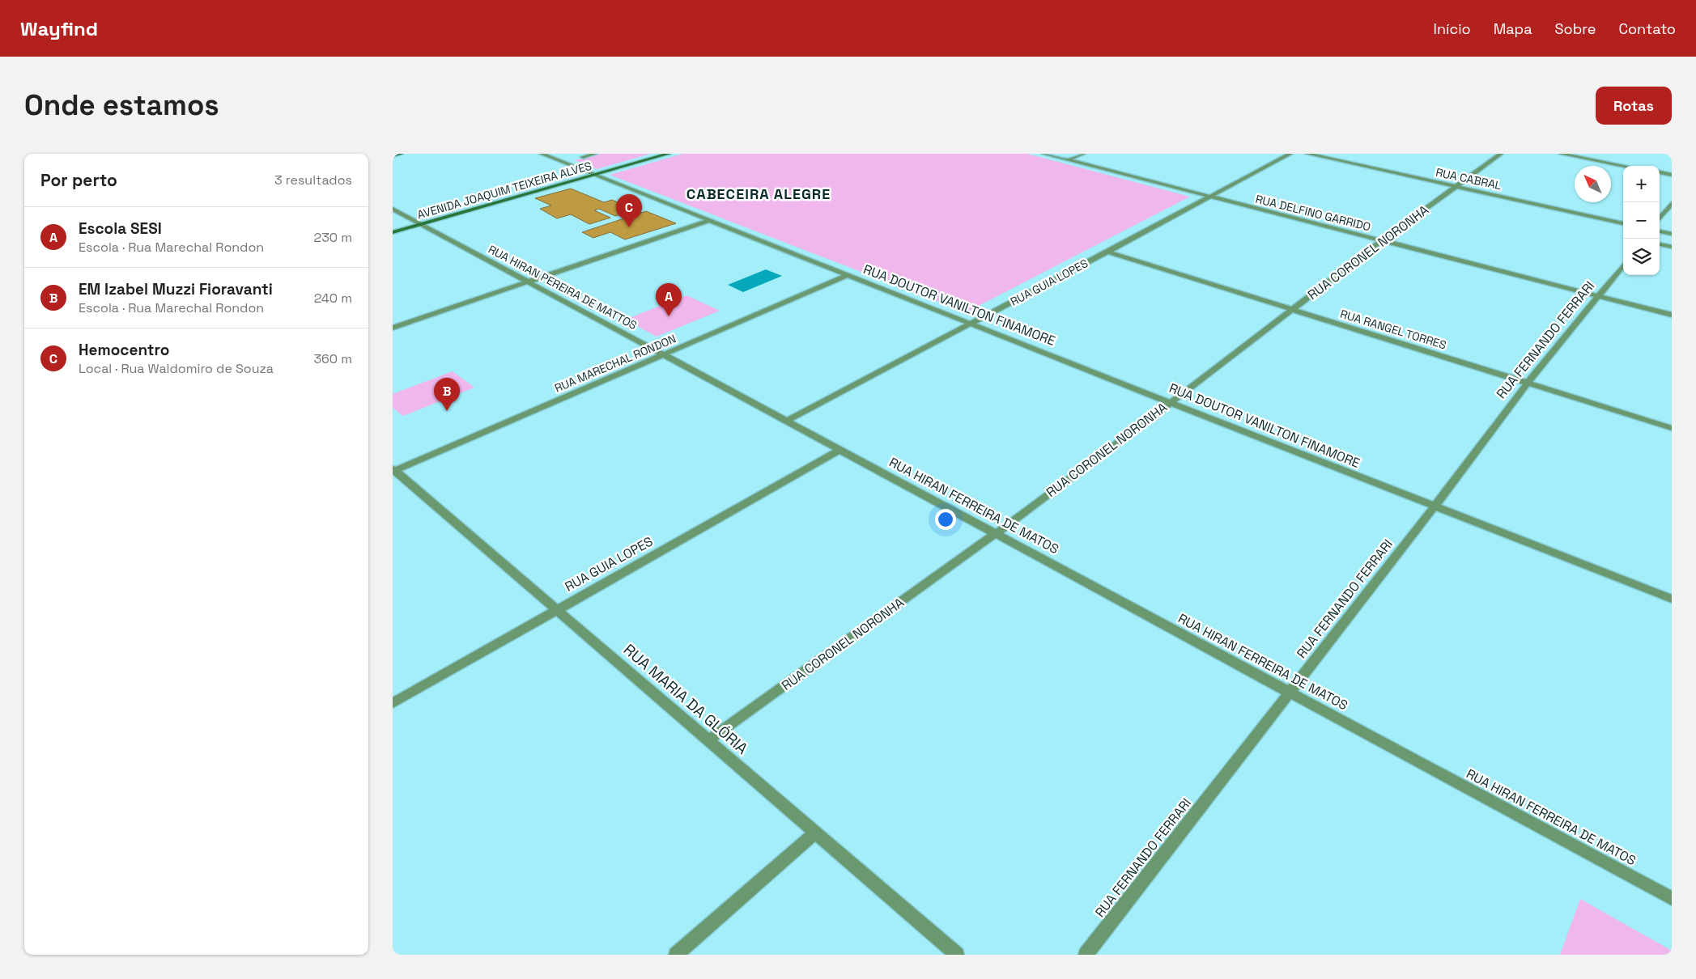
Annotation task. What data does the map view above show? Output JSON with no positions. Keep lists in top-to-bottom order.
{
  "streets": {
    "street": [
      "RUA CABRAL",
      "AVENIDA JOAQUIM TEIXEIRA ALVES",
      "RUA DELFINO GARRIDO",
      "RUA CORONEL NORONHA",
      "RUA GUIA LOPES",
      "RUA HIRAN PEREIRA DE MATTOS",
      "RUA DOUTOR VANILTON FINAMORE",
      "RUA RANGEL TORRES",
      "RUA FERNANDO FERRARI",
      "RUA MARECHAL RONDON",
      "RUA HIRAN FERREIRA DE MATOS",
      "RUA MARIA DA GLÓRIA"
    ]
  },
  "crossings": [
    ["RUA CABRAL", "RUA CORONEL NORONHA"],
    ["AVENIDA JOAQUIM TEIXEIRA ALVES", "RUA HIRAN PEREIRA DE MATTOS"],
    ["AVENIDA JOAQUIM TEIXEIRA ALVES", "RUA DOUTOR VANILTON FINAMORE"],
    ["RUA DELFINO GARRIDO", "RUA CORONEL NORONHA"],
    ["RUA DELFINO GARRIDO", "RUA GUIA LOPES"],
    ["RUA DELFINO GARRIDO", "RUA FERNANDO FERRARI"],
    ["RUA CORONEL NORONHA", "RUA DOUTOR VANILTON FINAMORE"],
    ["RUA CORONEL NORONHA", "RUA RANGEL TORRES"],
    ["RUA CORONEL NORONHA", "RUA HIRAN FERREIRA DE MATOS"],
    ["RUA CORONEL NORONHA", "RUA MARIA DA GLÓRIA"],
    ["RUA GUIA LOPES", "RUA HIRAN PEREIRA DE MATTOS"],
    ["RUA GUIA LOPES", "RUA DOUTOR VANILTON FINAMORE"],
    ["RUA GUIA LOPES", "RUA RANGEL TORRES"],
    ["RUA GUIA LOPES", "RUA HIRAN FERREIRA DE MATOS"],
    ["RUA GUIA LOPES", "RUA MARIA DA GLÓRIA"],
    ["RUA HIRAN PEREIRA DE MATTOS", "RUA MARECHAL RONDON"],
    ["RUA HIRAN PEREIRA DE MATTOS", "RUA HIRAN FERREIRA DE MATOS"],
    ["RUA DOUTOR VANILTON FINAMORE", "RUA FERNANDO FERRARI"],
    ["RUA DOUTOR VANILTON FINAMORE", "RUA MARECHAL RONDON"],
    ["RUA RANGEL TORRES", "RUA FERNANDO FERRARI"],
    ["RUA FERNANDO FERRARI", "RUA HIRAN FERREIRA DE MATOS"],
    ["RUA MARECHAL RONDON", "RUA MARIA DA GLÓRIA"]
  ],
  "districts": ["CABECEIRA ALEGRE"],
  "north": "top left",
  "page": {
    "header": "Wayfind",
    "nav": [
      "Início",
      "Mapa",
      "Sobre",
      "Contato"
    ],
    "buttons": "Rotas",
    "title": "Onde estamos",
    "heading": ["Por perto", "3 resultados"],
    "map_buttons": ["+", "−"],
    "pins": ["C", "A", "B"],
    "list": [
      {
        "mark": "A",
        "name": "Escola SESI",
        "note": "Escola · Rua Marechal Rondon",
        "value": "230 m"
      },
      {
        "mark": "B",
        "name": "EM Izabel Muzzi Fioravanti",
        "note": "Escola · Rua Marechal Rondon",
        "value": "240 m"
      },
      {
        "mark": "C",
        "name": "Hemocentro",
        "note": "Local · Rua Waldomiro de Souza",
        "value": "360 m"
      }
    ]
  }
}
